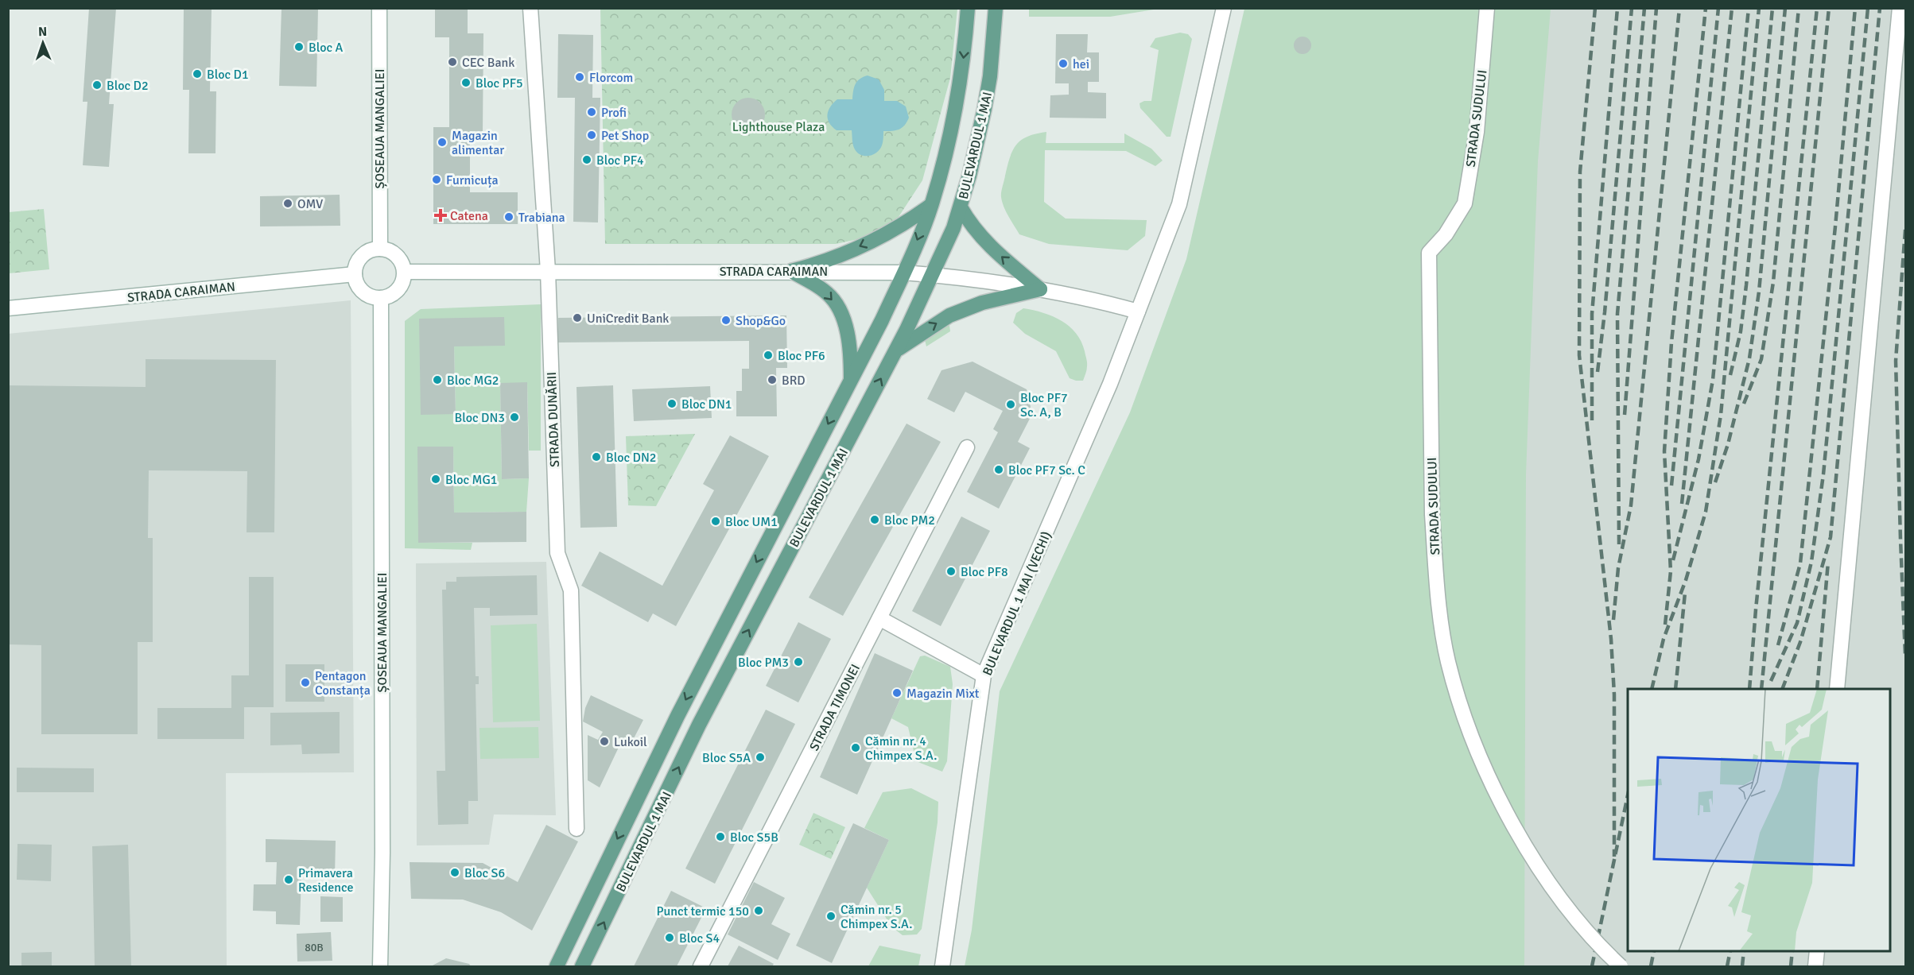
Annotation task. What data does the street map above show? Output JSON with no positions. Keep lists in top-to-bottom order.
{
  "streets": {
    "main road": ["BULEVARDUL 1 MAI"],
    "street": [
      "STRADA SUDULUI",
      "ȘOSEAUA MANGALIEI",
      "STRADA CARAIMAN",
      "STRADA DUNĂRII",
      "BULEVARDUL 1 MAI (VECHI)",
      "STRADA TIMONEI"
    ]
  },
  "crossings": [
    ["ȘOSEAUA MANGALIEI", "STRADA CARAIMAN"],
    ["BULEVARDUL 1 MAI", "STRADA CARAIMAN"],
    ["STRADA CARAIMAN", "STRADA DUNĂRII"],
    ["STRADA CARAIMAN", "BULEVARDUL 1 MAI (VECHI)"]
  ],
  "parks": ["Lighthouse Plaza"],
  "places": {
    "other": [
      "Bloc A",
      "CEC Bank",
      "hei",
      "Bloc D1",
      "Florcom",
      "Bloc PF5",
      "Bloc D2",
      "Profi",
      "Pet Shop",
      "Magazin alimentar",
      "Bloc PF4",
      "Furnicuța",
      "OMV",
      "Trabiana",
      "UniCredit Bank",
      "Shop&Go",
      "Bloc PF6",
      "Bloc MG2",
      "BRD",
      "Bloc DN1",
      "Bloc PF7 Sc. A, B",
      "Bloc DN3",
      "Bloc DN2",
      "Bloc PF7 Sc. C",
      "Bloc MG1",
      "Bloc PM2",
      "Bloc UM1",
      "Bloc PF8",
      "Bloc PM3",
      "Pentagon Constanța",
      "Magazin Mixt",
      "Lukoil",
      "Cămin nr. 4 Chimpex S.A.",
      "Bloc S5A",
      "Bloc S5B",
      "Bloc S6",
      "Primavera Residence",
      "Punct termic 150",
      "Cămin nr. 5 Chimpex S.A.",
      "Bloc S4"
    ],
    "health": ["Catena"]
  },
  "house_numbers": ["80B"],
  "north": "top"
}
